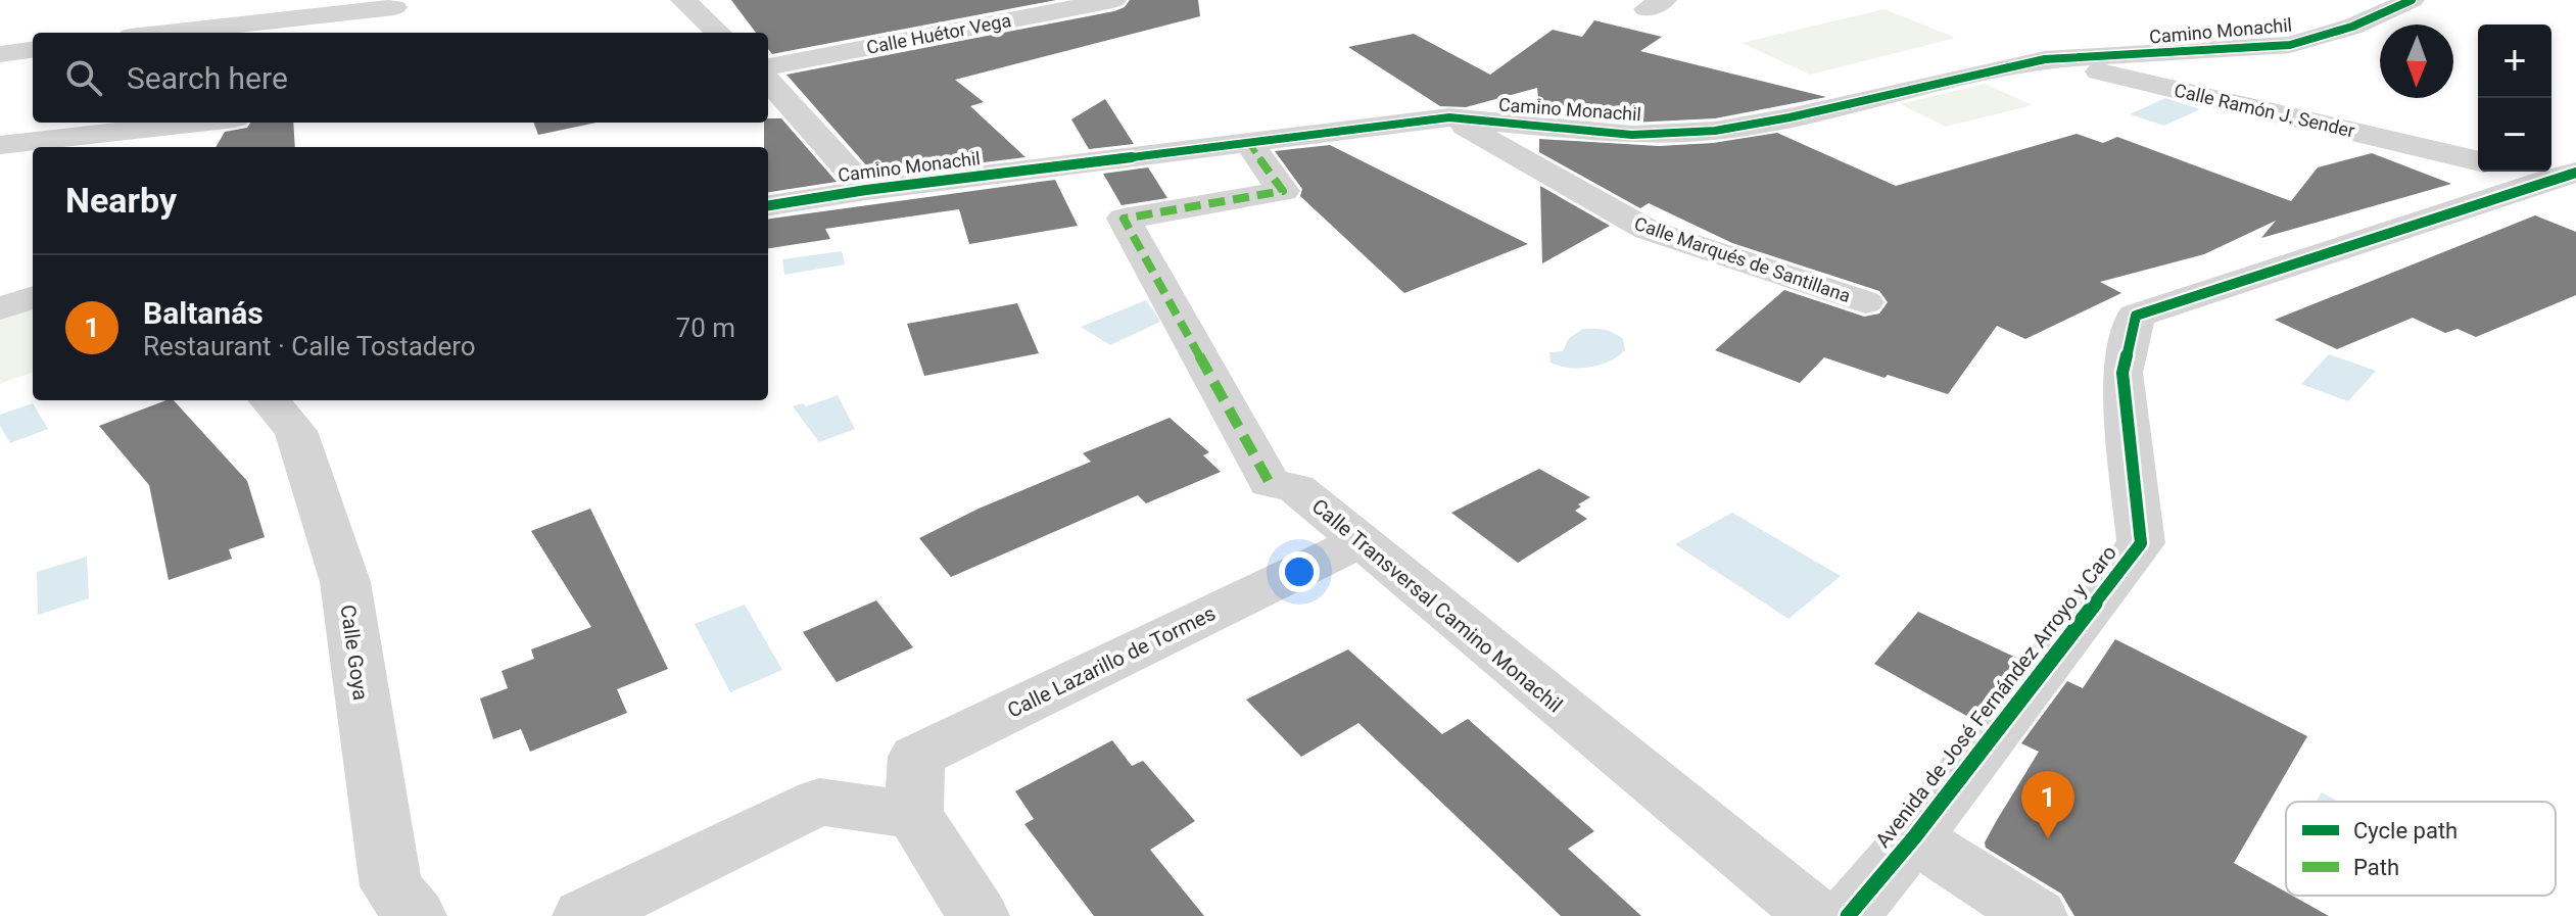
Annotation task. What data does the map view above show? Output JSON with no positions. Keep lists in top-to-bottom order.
{
  "streets": {
    "street": [
      "Camino Monachil",
      "Calle Huétor Vega",
      "Calle Ramón J. Sender",
      "Calle Marqués de Santillana",
      "Calle Transversal Camino Monachil",
      "Calle Goya",
      "Calle Lazarillo de Tormes",
      "Avenida de José Fernández Arroyo y Caro"
    ]
  },
  "crossings": [
    ["Camino Monachil", "Calle Ramón J. Sender"],
    ["Camino Monachil", "Calle Marqués de Santillana"],
    ["Camino Monachil", "Calle Transversal Camino Monachil"],
    ["Calle Transversal Camino Monachil", "Calle Lazarillo de Tormes"]
  ],
  "legend": ["Cycle path", "Path"],
  "north": "bottom",
  "page": {
    "map_buttons": ["+", "−"],
    "search": "Search here",
    "heading": "Nearby",
    "list": [
      {
        "mark": "1",
        "name": "Baltanás",
        "note": "Restaurant · Calle Tostadero",
        "value": "70 m"
      }
    ],
    "pins": "1"
  }
}
